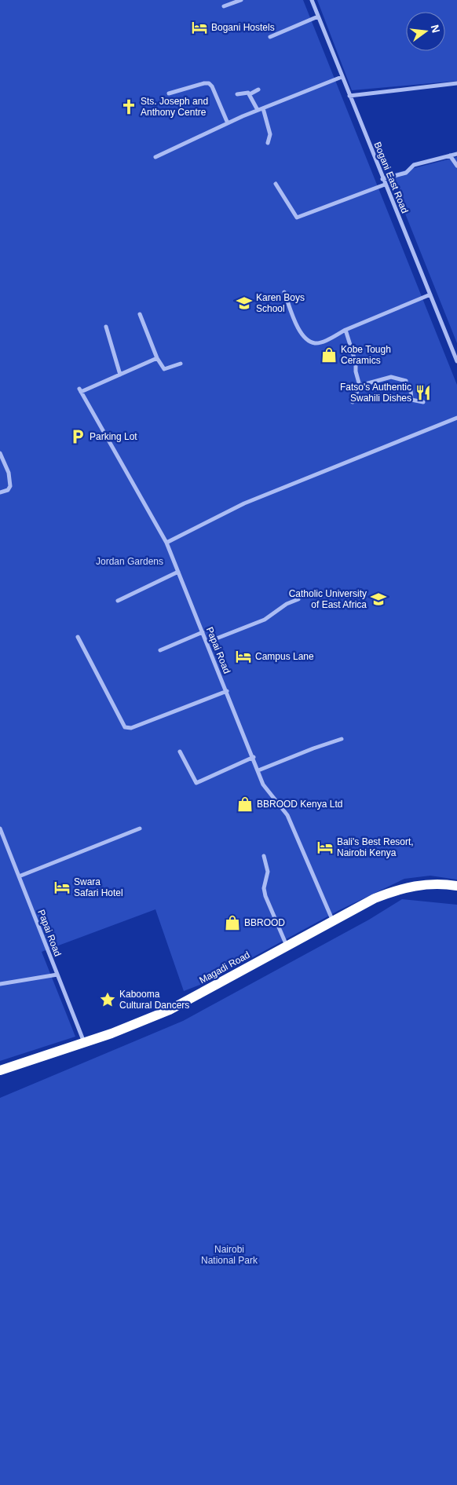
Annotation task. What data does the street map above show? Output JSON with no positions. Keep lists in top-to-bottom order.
{
  "streets": {
    "highway": ["Magadi Road"],
    "street": ["Bogani East Road", "Papai Road"]
  },
  "crossings": [
    ["Papai Road", "Magadi Road"]
  ],
  "parks": ["Jordan Gardens", "Nairobi National Park"],
  "places": {
    "hotel": [
      "Bogani Hostels",
      "Campus Lane",
      "Bali's Best Resort, Nairobi Kenya",
      "Swara Safari Hotel"
    ],
    "church": ["Sts. Joseph and Anthony Centre"],
    "school or university": ["Karen Boys School", "Catholic University of East Africa"],
    "shop": ["Kobe Tough Ceramics", "BBROOD Kenya Ltd", "BBROOD"],
    "restaurant": ["Fatso's Authentic Swahili Dishes"],
    "parking": ["Parking Lot"],
    "place": ["Kabooma Cultural Dancers"]
  },
  "north": "right"
}
